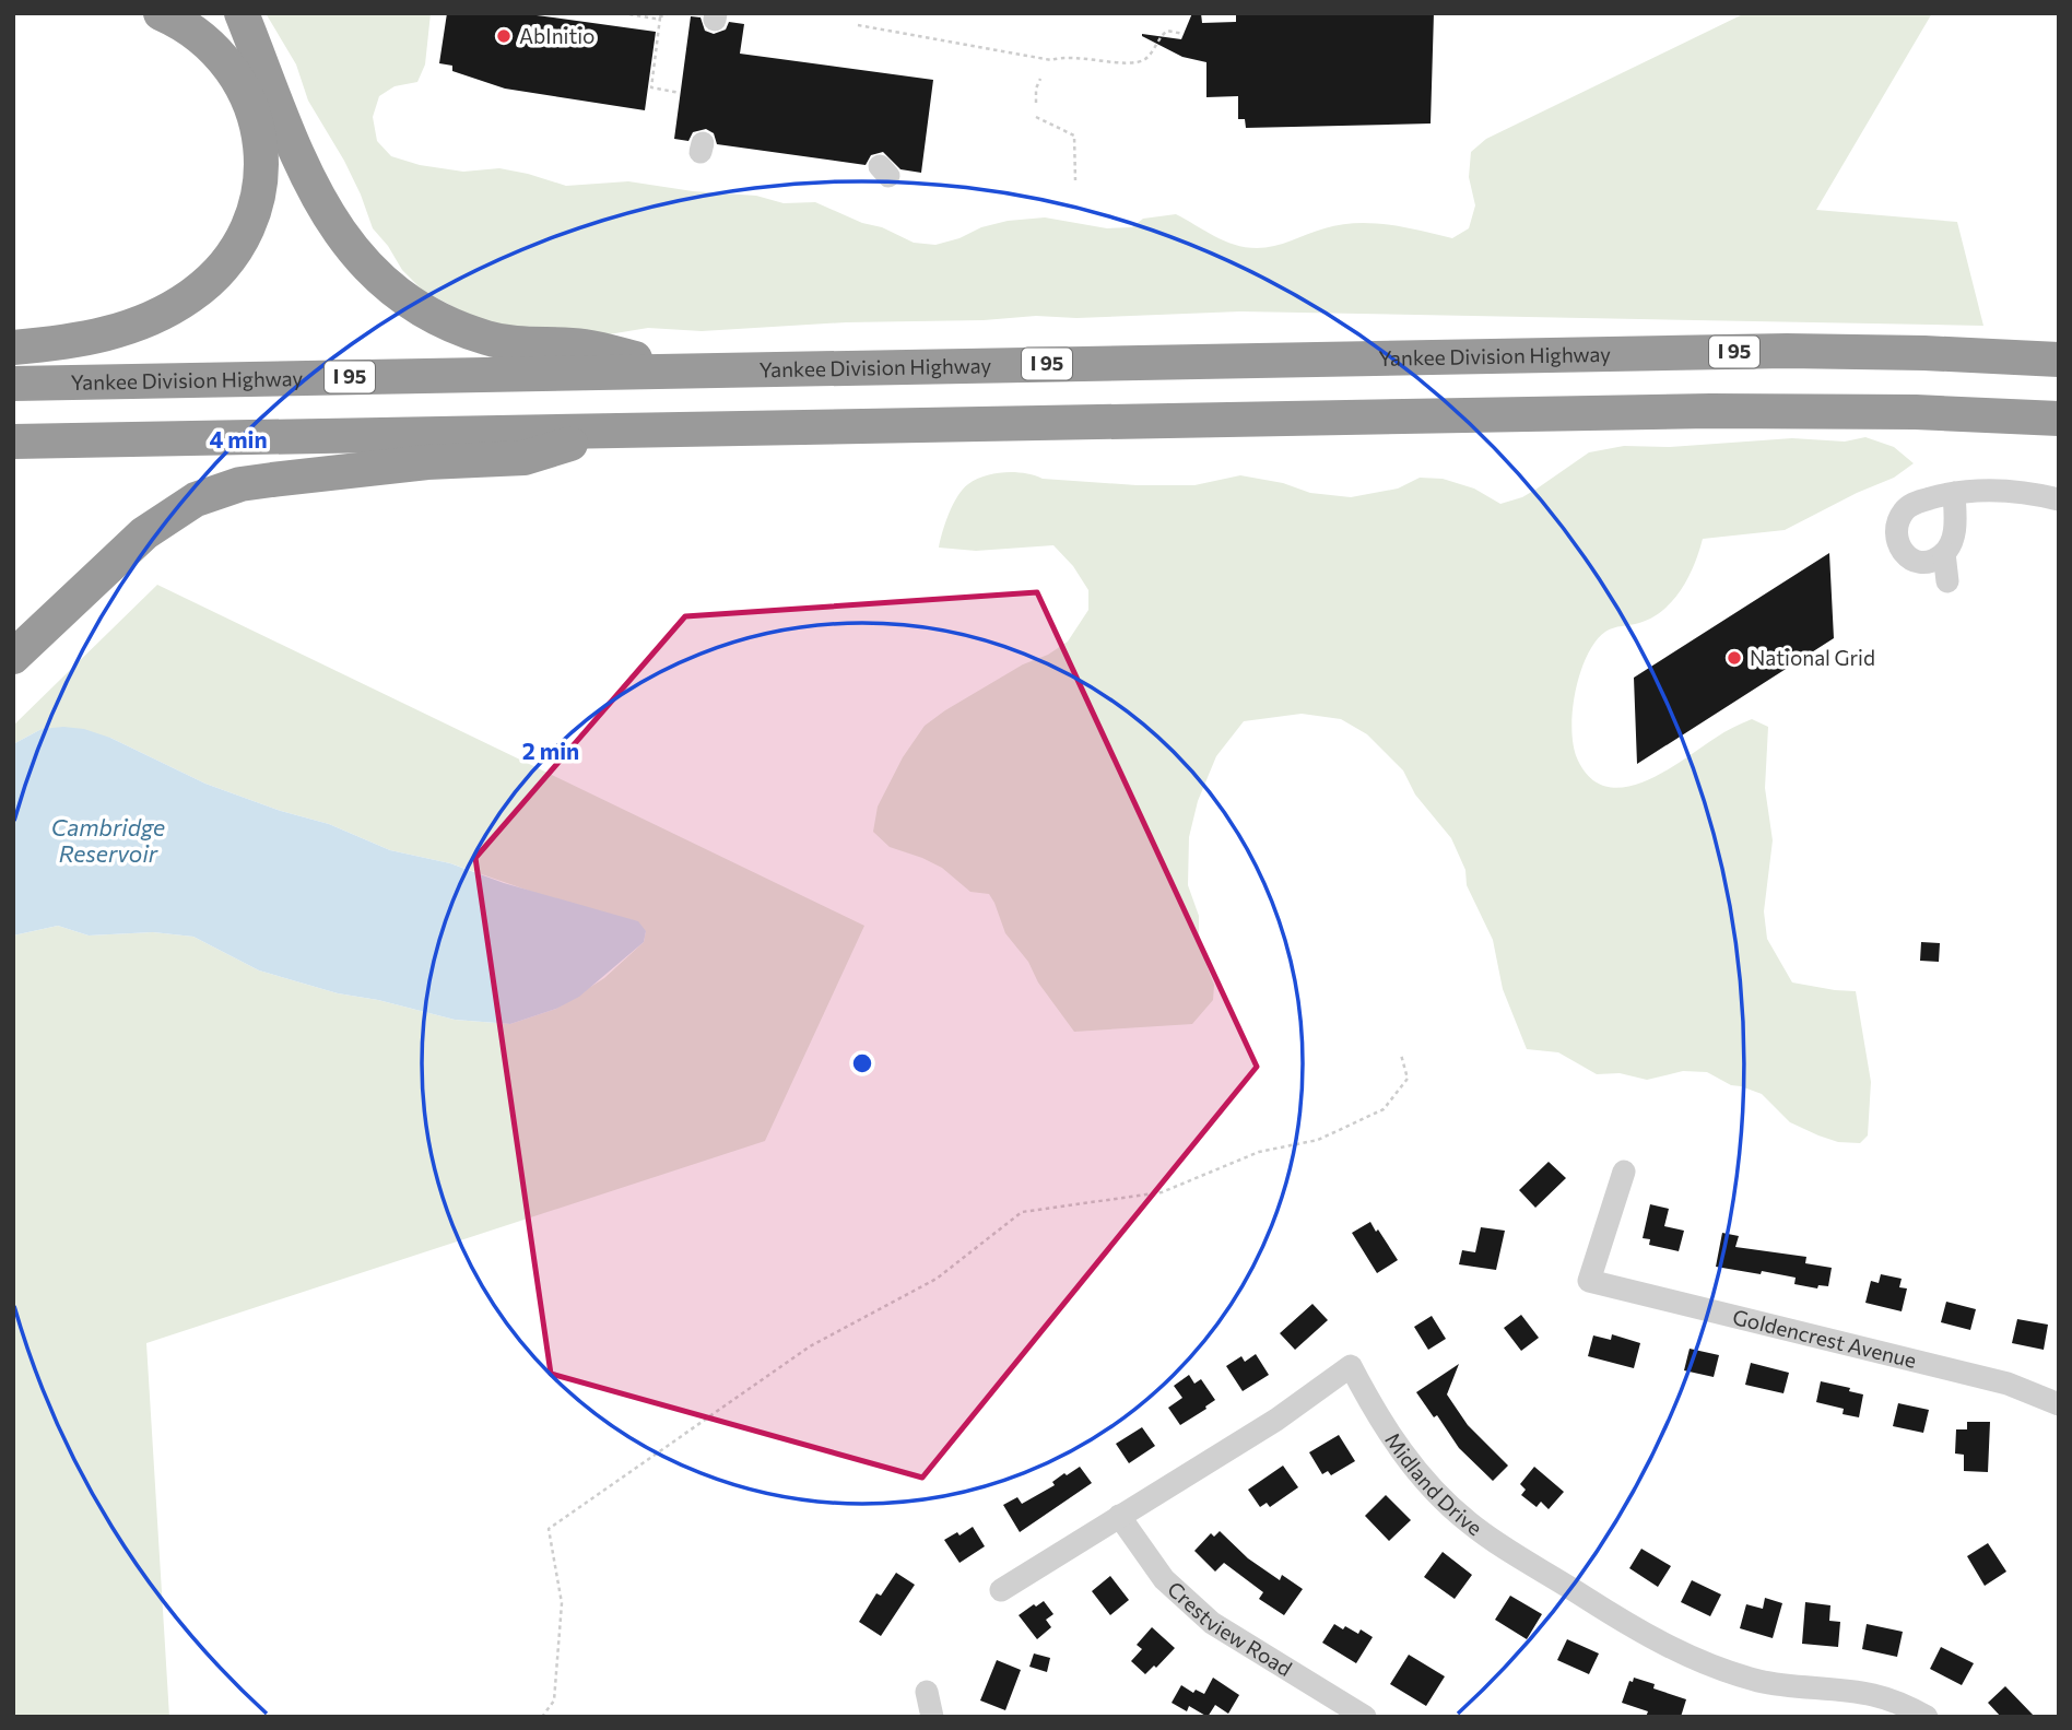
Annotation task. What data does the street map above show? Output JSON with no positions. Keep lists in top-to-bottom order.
{
  "streets": {
    "highway": ["I 95", "Yankee Division Highway"],
    "street": ["Goldencrest Avenue", "Midland Drive", "Crestview Road"]
  },
  "crossings": [
    ["Midland Drive", "Crestview Road"]
  ],
  "water": ["Cambridge Reservoir"],
  "places": ["AbInitio", "National Grid"],
  "rings": ["4 min", "2 min"]
}
